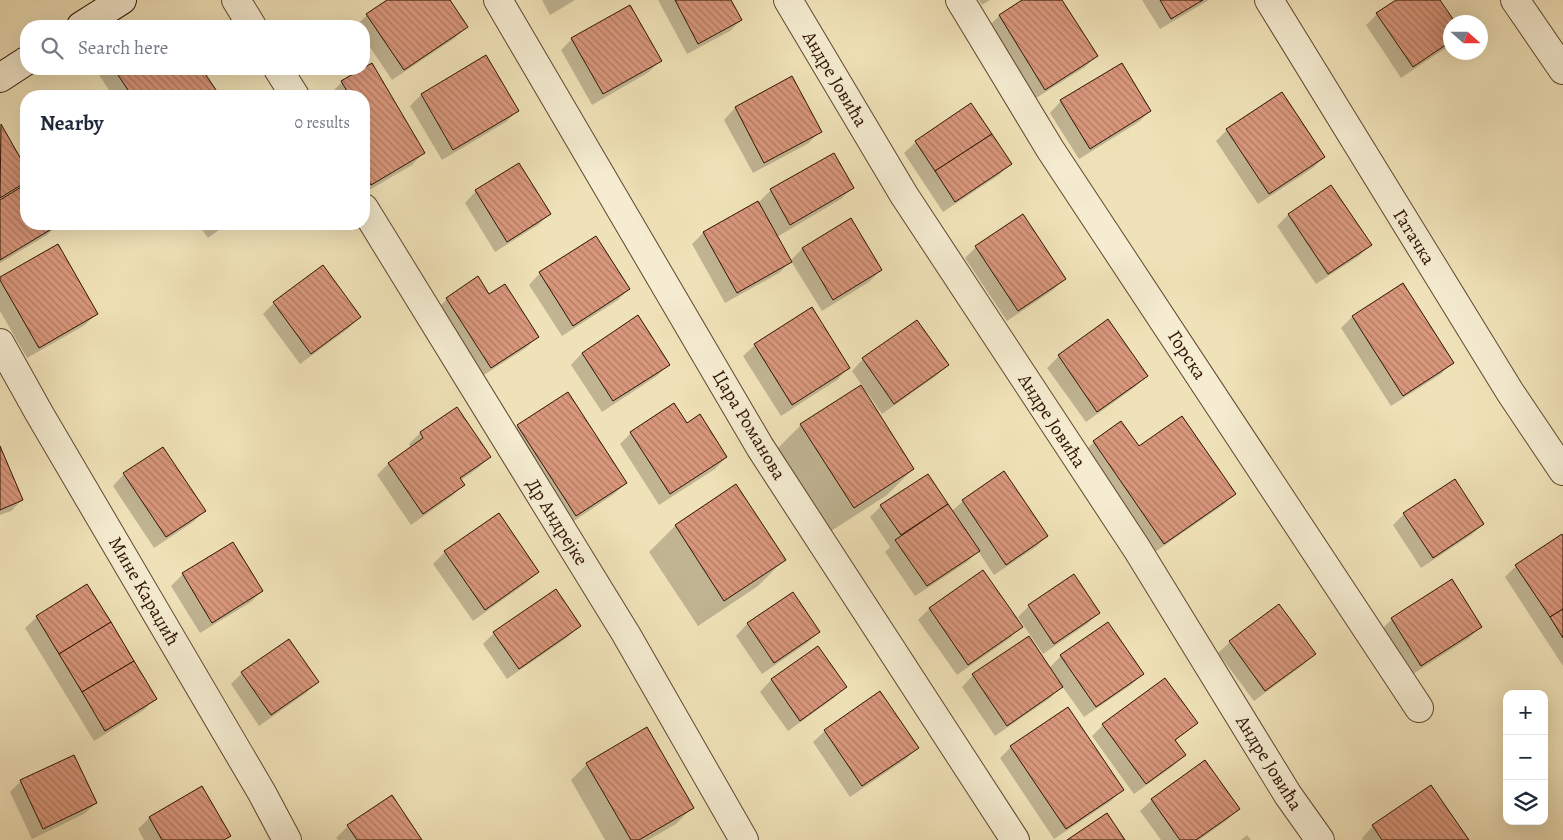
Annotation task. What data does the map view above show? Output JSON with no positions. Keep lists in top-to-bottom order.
{
  "streets": {
    "street": [
      "Андре Јовића",
      "Гатачка",
      "Горска",
      "Цара Романова",
      "Др Андрејке",
      "Мине Караџић"
    ]
  },
  "north": "right",
  "page": {
    "search": "Search here",
    "heading": ["Nearby", "0 results"],
    "map_buttons": ["+", "−"]
  }
}
